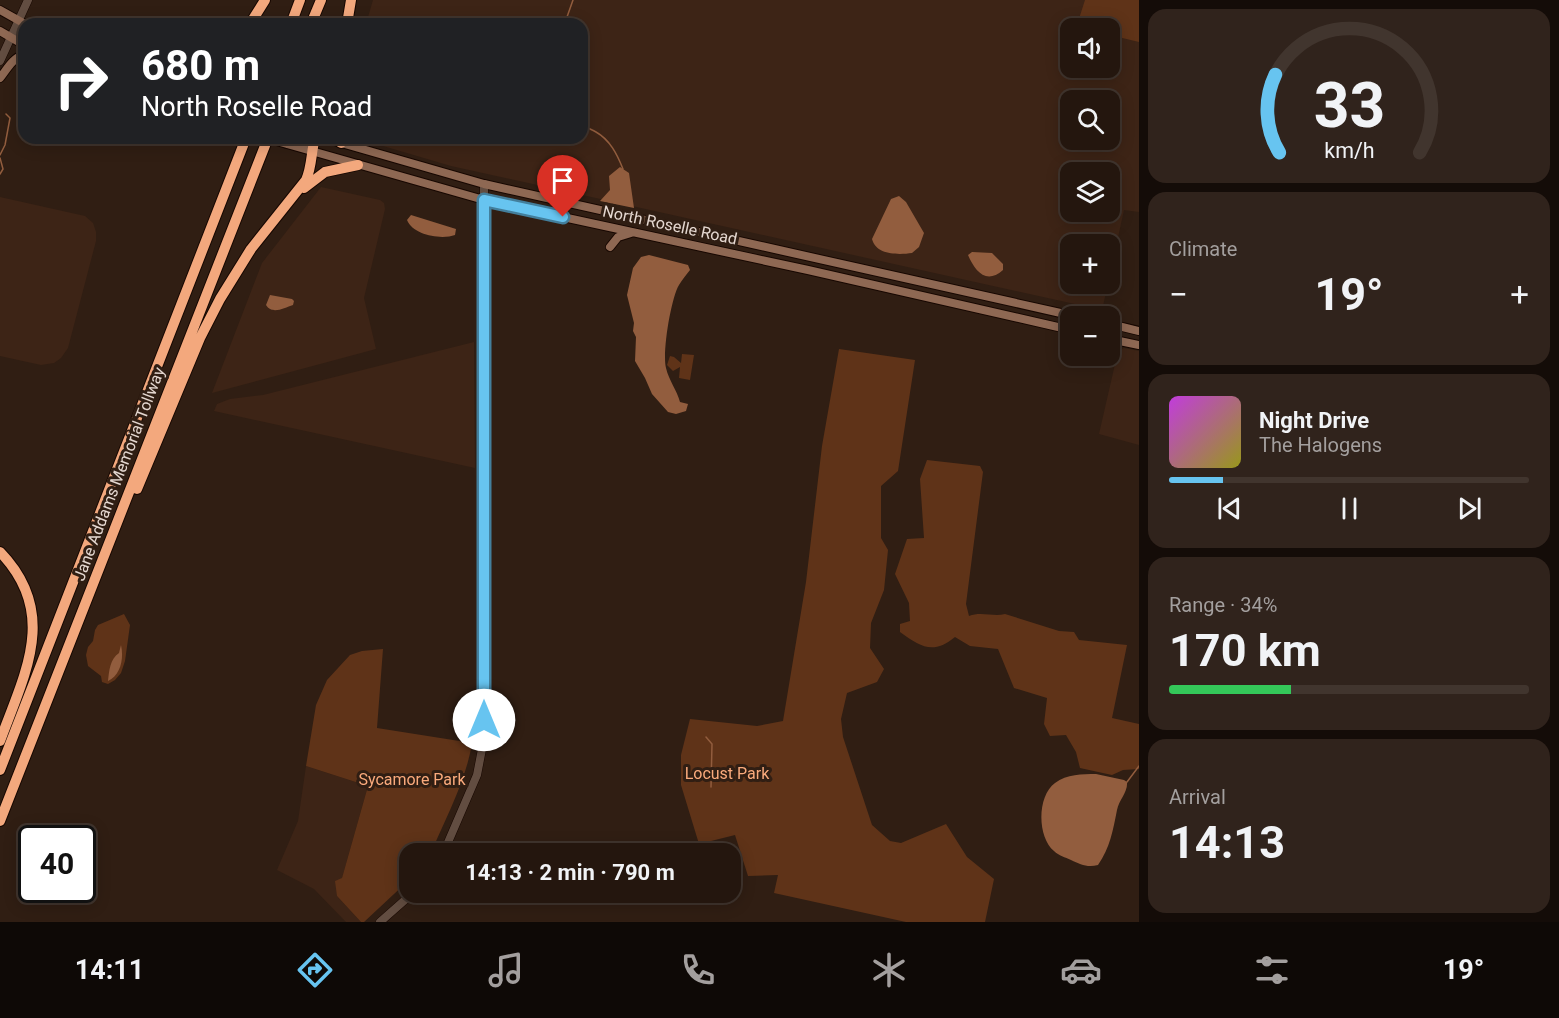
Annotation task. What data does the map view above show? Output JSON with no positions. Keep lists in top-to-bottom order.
{
  "streets": {
    "highway": ["Jane Addams Memorial Tollway"],
    "main road": ["North Roselle Road"]
  },
  "parks": ["Locust Park", "Sycamore Park"],
  "page": {
    "map_buttons": ["+", "−"],
    "turn": ["680 m", "North Roselle Road"],
    "tile": [
      "Climate",
      ["Range · 34%", "170 km"],
      ["Arrival", "14:13"]
    ],
    "heat": ["−", "19°", "+"],
    "song": ["Night Drive", "The Halogens"],
    "limit": "40",
    "trip": "14:13 · 2 min · 790 m",
    "tabs": ["14:11", "19°"],
    "gauge": ["33", "km/h"]
  }
}
